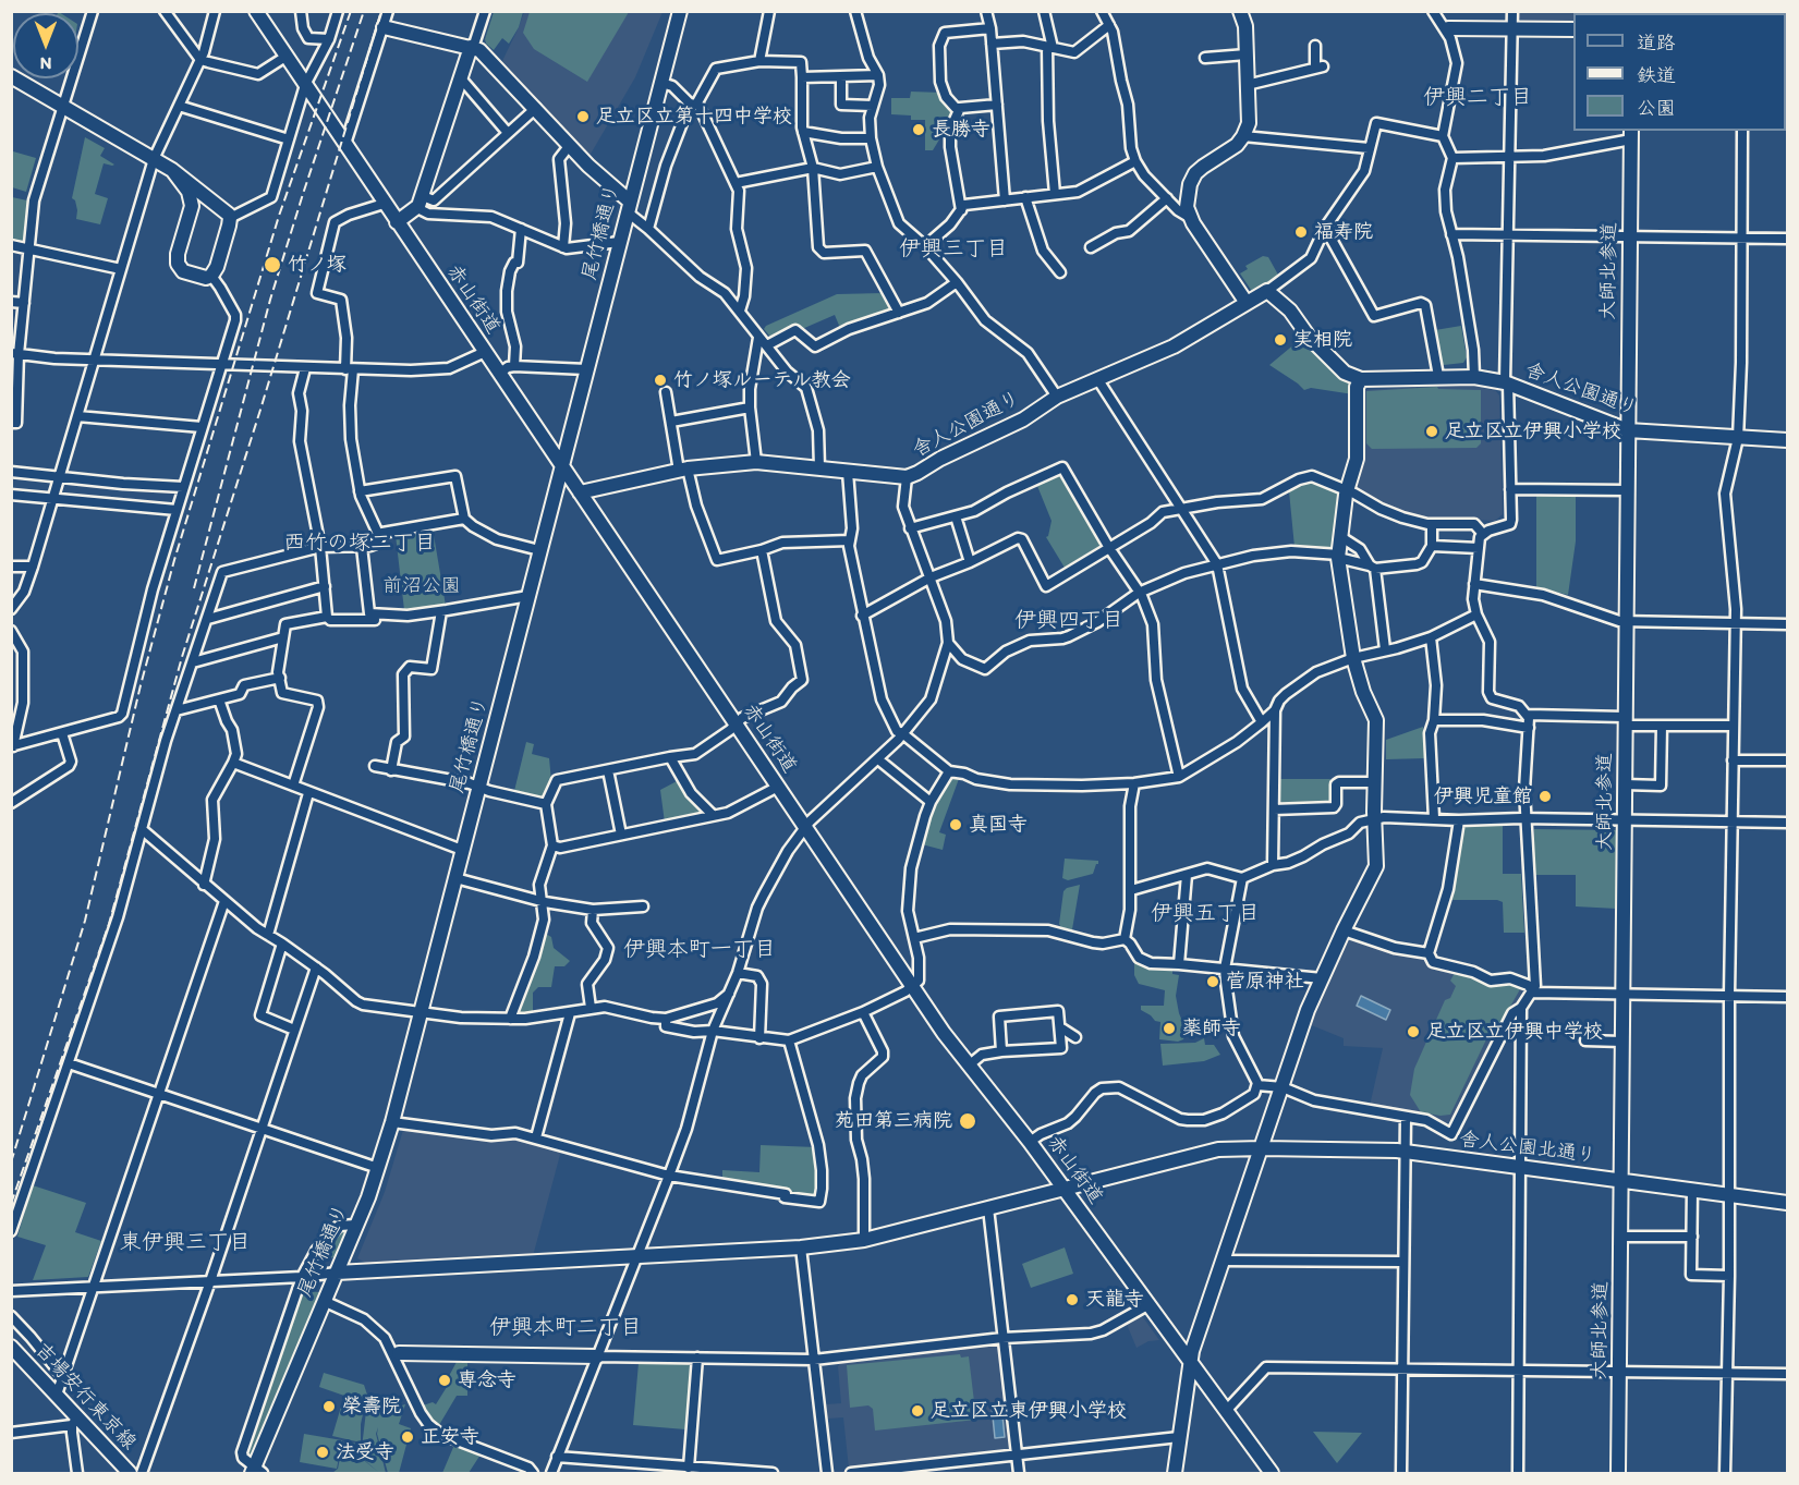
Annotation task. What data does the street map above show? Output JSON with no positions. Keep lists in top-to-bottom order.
{
  "streets": {
    "street": [
      "尾竹橋通り",
      "大師北参道",
      "赤山街道",
      "舎人公園通り",
      "舎人公園北通り",
      "吉場安行東京線"
    ]
  },
  "crossings": [
    ["尾竹橋通り", "赤山街道"],
    ["尾竹橋通り", "舎人公園北通り"],
    ["大師北参道", "舎人公園通り"],
    ["大師北参道", "舎人公園北通り"],
    ["赤山街道", "舎人公園通り"],
    ["赤山街道", "舎人公園北通り"]
  ],
  "districts": [
    "伊興二丁目",
    "伊興三丁目",
    "西竹の塚二丁目",
    "伊興四丁目",
    "伊興五丁目",
    "伊興本町一丁目",
    "東伊興三丁目",
    "伊興本町二丁目"
  ],
  "parks": ["前沼公園"],
  "places": [
    "足立区立第十四中学校",
    "長勝寺",
    "福寿院",
    "竹ノ塚",
    "実相院",
    "竹ノ塚ルーテル教会",
    "足立区立伊興小学校",
    "伊興児童館",
    "真国寺",
    "菅原神社",
    "薬師寺",
    "足立区立伊興中学校",
    "苑田第三病院",
    "天龍寺",
    "専念寺",
    "榮壽院",
    "足立区立東伊興小学校",
    "正安寺",
    "法受寺"
  ],
  "legend": ["道路", "鉄道", "公園"],
  "north": "bottom"
}
